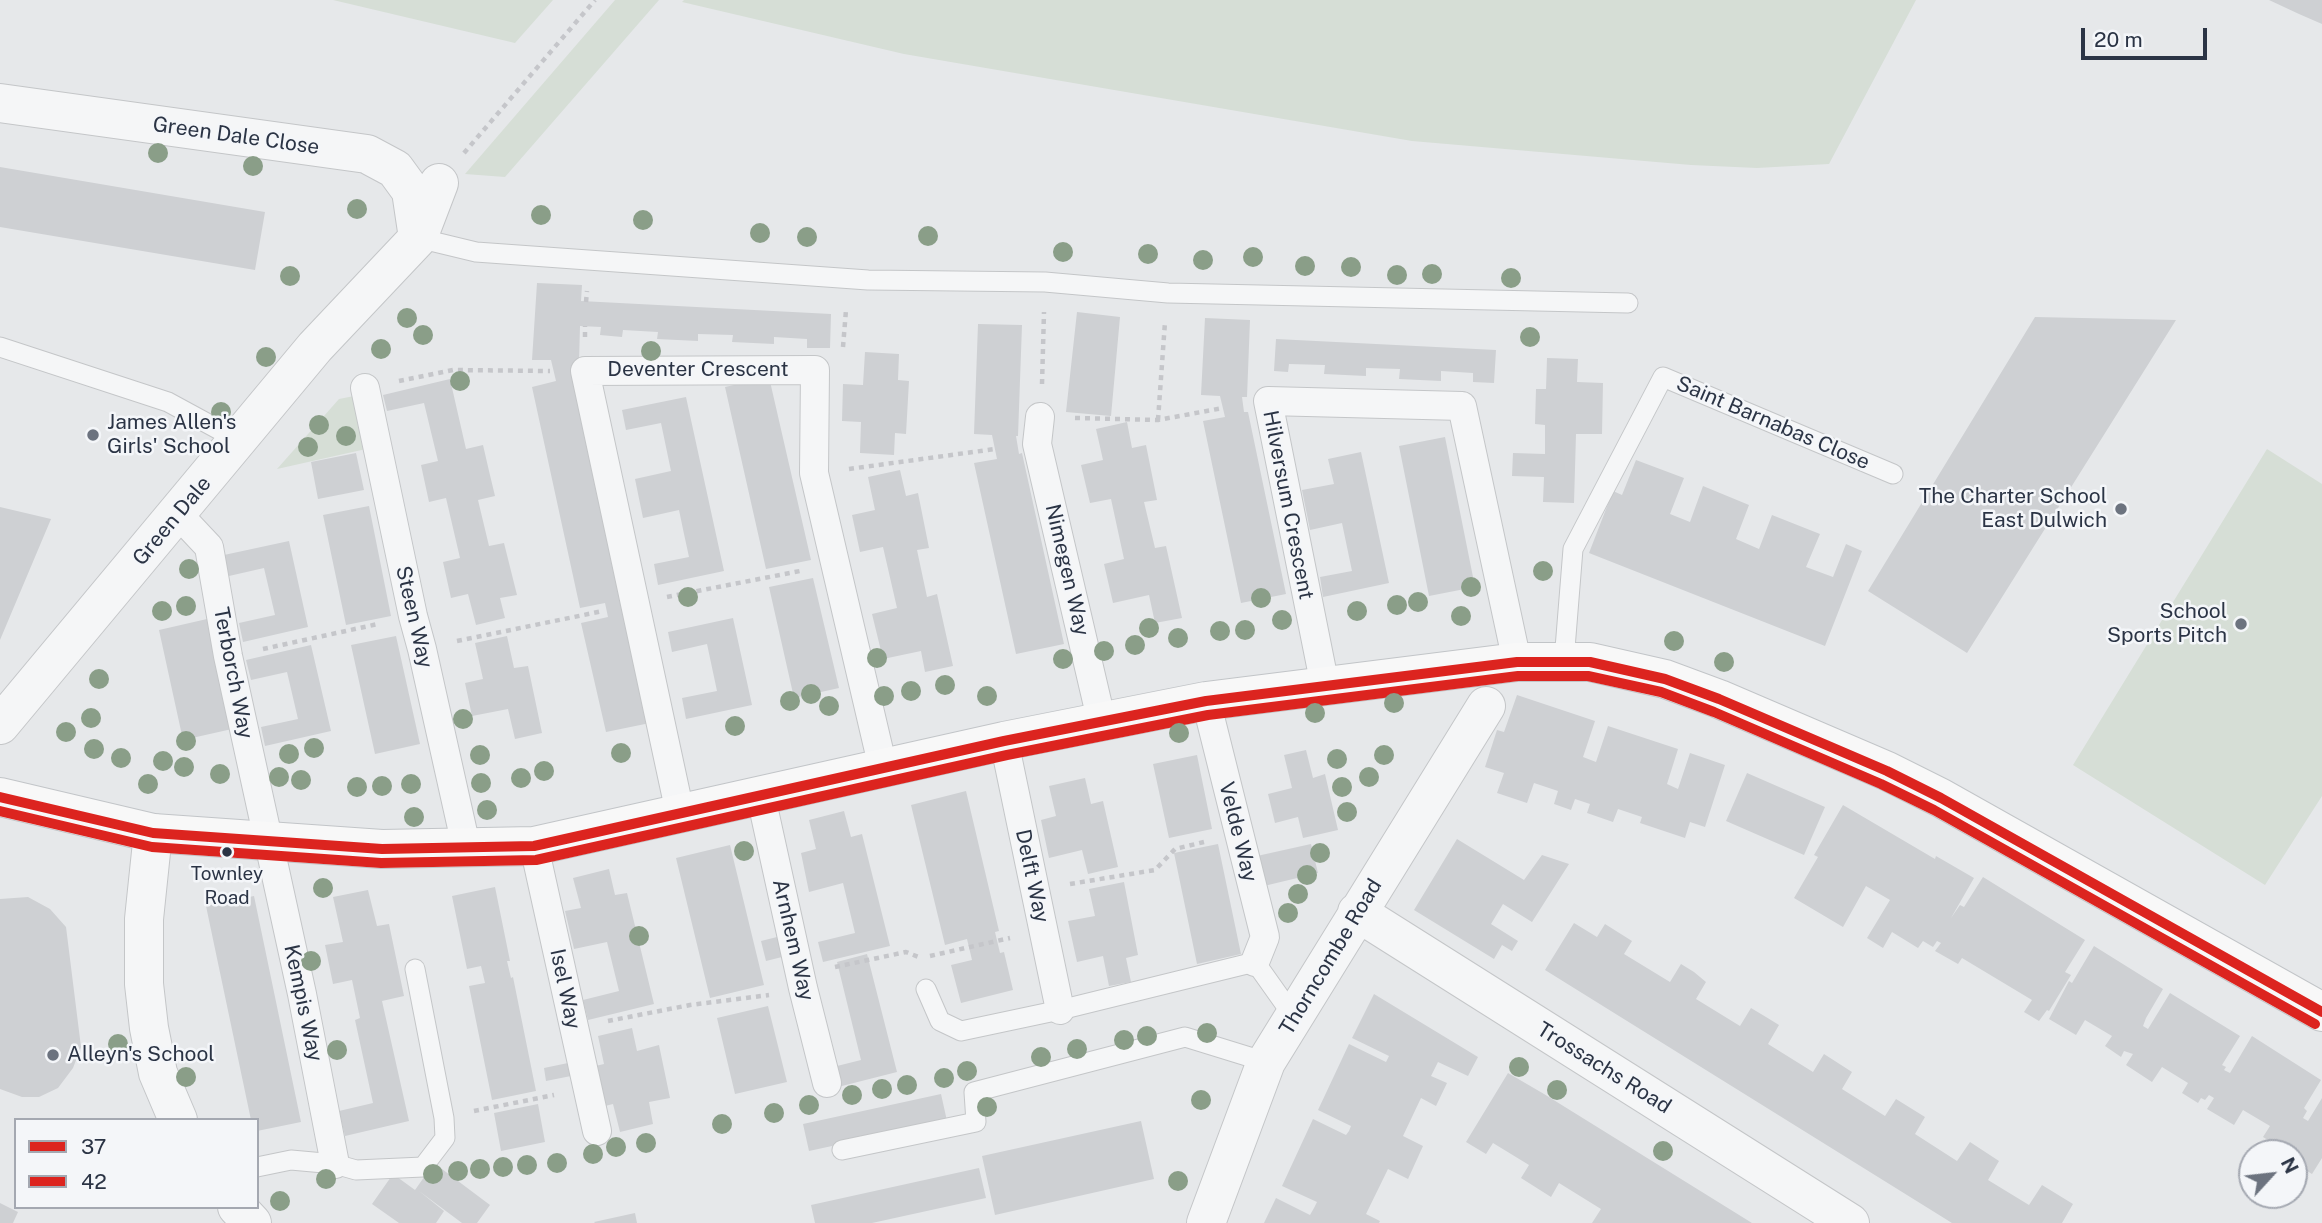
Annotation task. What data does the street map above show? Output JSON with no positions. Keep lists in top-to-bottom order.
{
  "streets": {
    "street": [
      "Green Dale Close",
      "Deventer Crescent",
      "Hilversum Crescent",
      "Green Dale",
      "Nimegen Way",
      "Steen Way",
      "Terborch Way",
      "Velde Way",
      "Delft Way",
      "Arnhem Way",
      "Thorncombe Road",
      "Isel Way",
      "Kempis Way",
      "Trossachs Road"
    ],
    "lane": ["Saint Barnabas Close"]
  },
  "crossings": [
    ["Green Dale Close", "Green Dale"],
    ["Green Dale", "Terborch Way"],
    ["Terborch Way", "Kempis Way"],
    ["Thorncombe Road", "Trossachs Road"]
  ],
  "places": [
    "James Allen's Girls' School",
    "The Charter School East Dulwich",
    "School Sports Pitch",
    "Townley Road",
    "Alleyn's School"
  ],
  "lines": ["transit line 37", "transit line 42"],
  "legend": ["37", "42"],
  "scale_bar": "20 m",
  "north": "top right"
}
